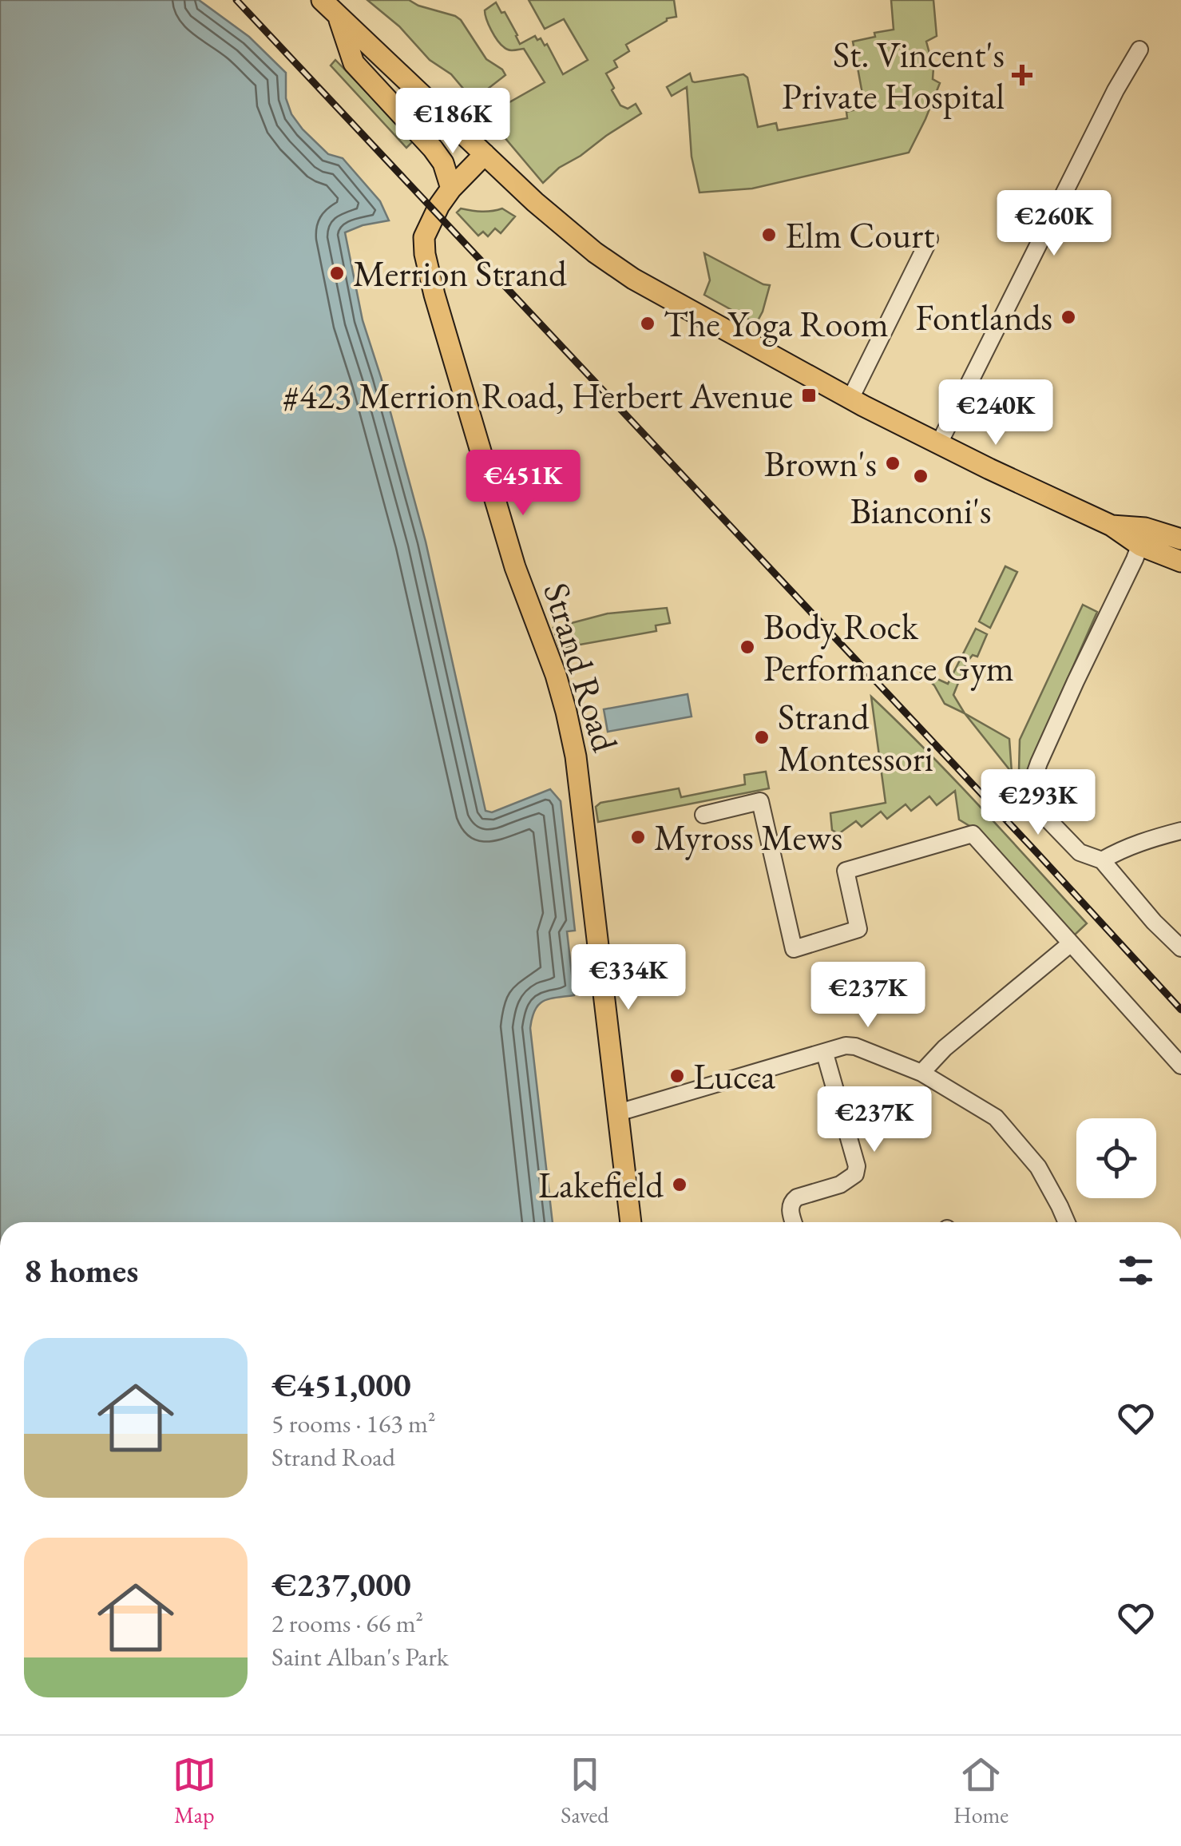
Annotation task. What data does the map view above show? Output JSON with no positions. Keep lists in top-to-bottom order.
{
  "streets": {
    "main road": ["Strand Road"]
  },
  "places": {
    "health": ["St. Vincent's Private Hospital"],
    "other": [
      "Elm Court",
      "Merrion Strand",
      "Fontlands",
      "The Yoga Room",
      "Brown's",
      "Bianconi's",
      "Body Rock Performance Gym",
      "Strand Montessori",
      "Myross Mews",
      "Lucca",
      "Lakefield"
    ],
    "transit": ["#423 Merrion Road, Herbert Avenue"]
  },
  "page": {
    "price": [
      "€186K",
      "€260K",
      "€240K",
      "€451K",
      "€293K",
      "€334K",
      "€237K",
      "€237K"
    ],
    "heading": "8 homes",
    "list": [
      {
        "name": "€451,000",
        "note": "5 rooms · 163 m² · Strand Road"
      },
      {
        "name": "€237,000",
        "note": "2 rooms · 66 m² · Saint Alban's Park"
      }
    ],
    "tabs": ["Map", "Saved", "Home"]
  }
}
